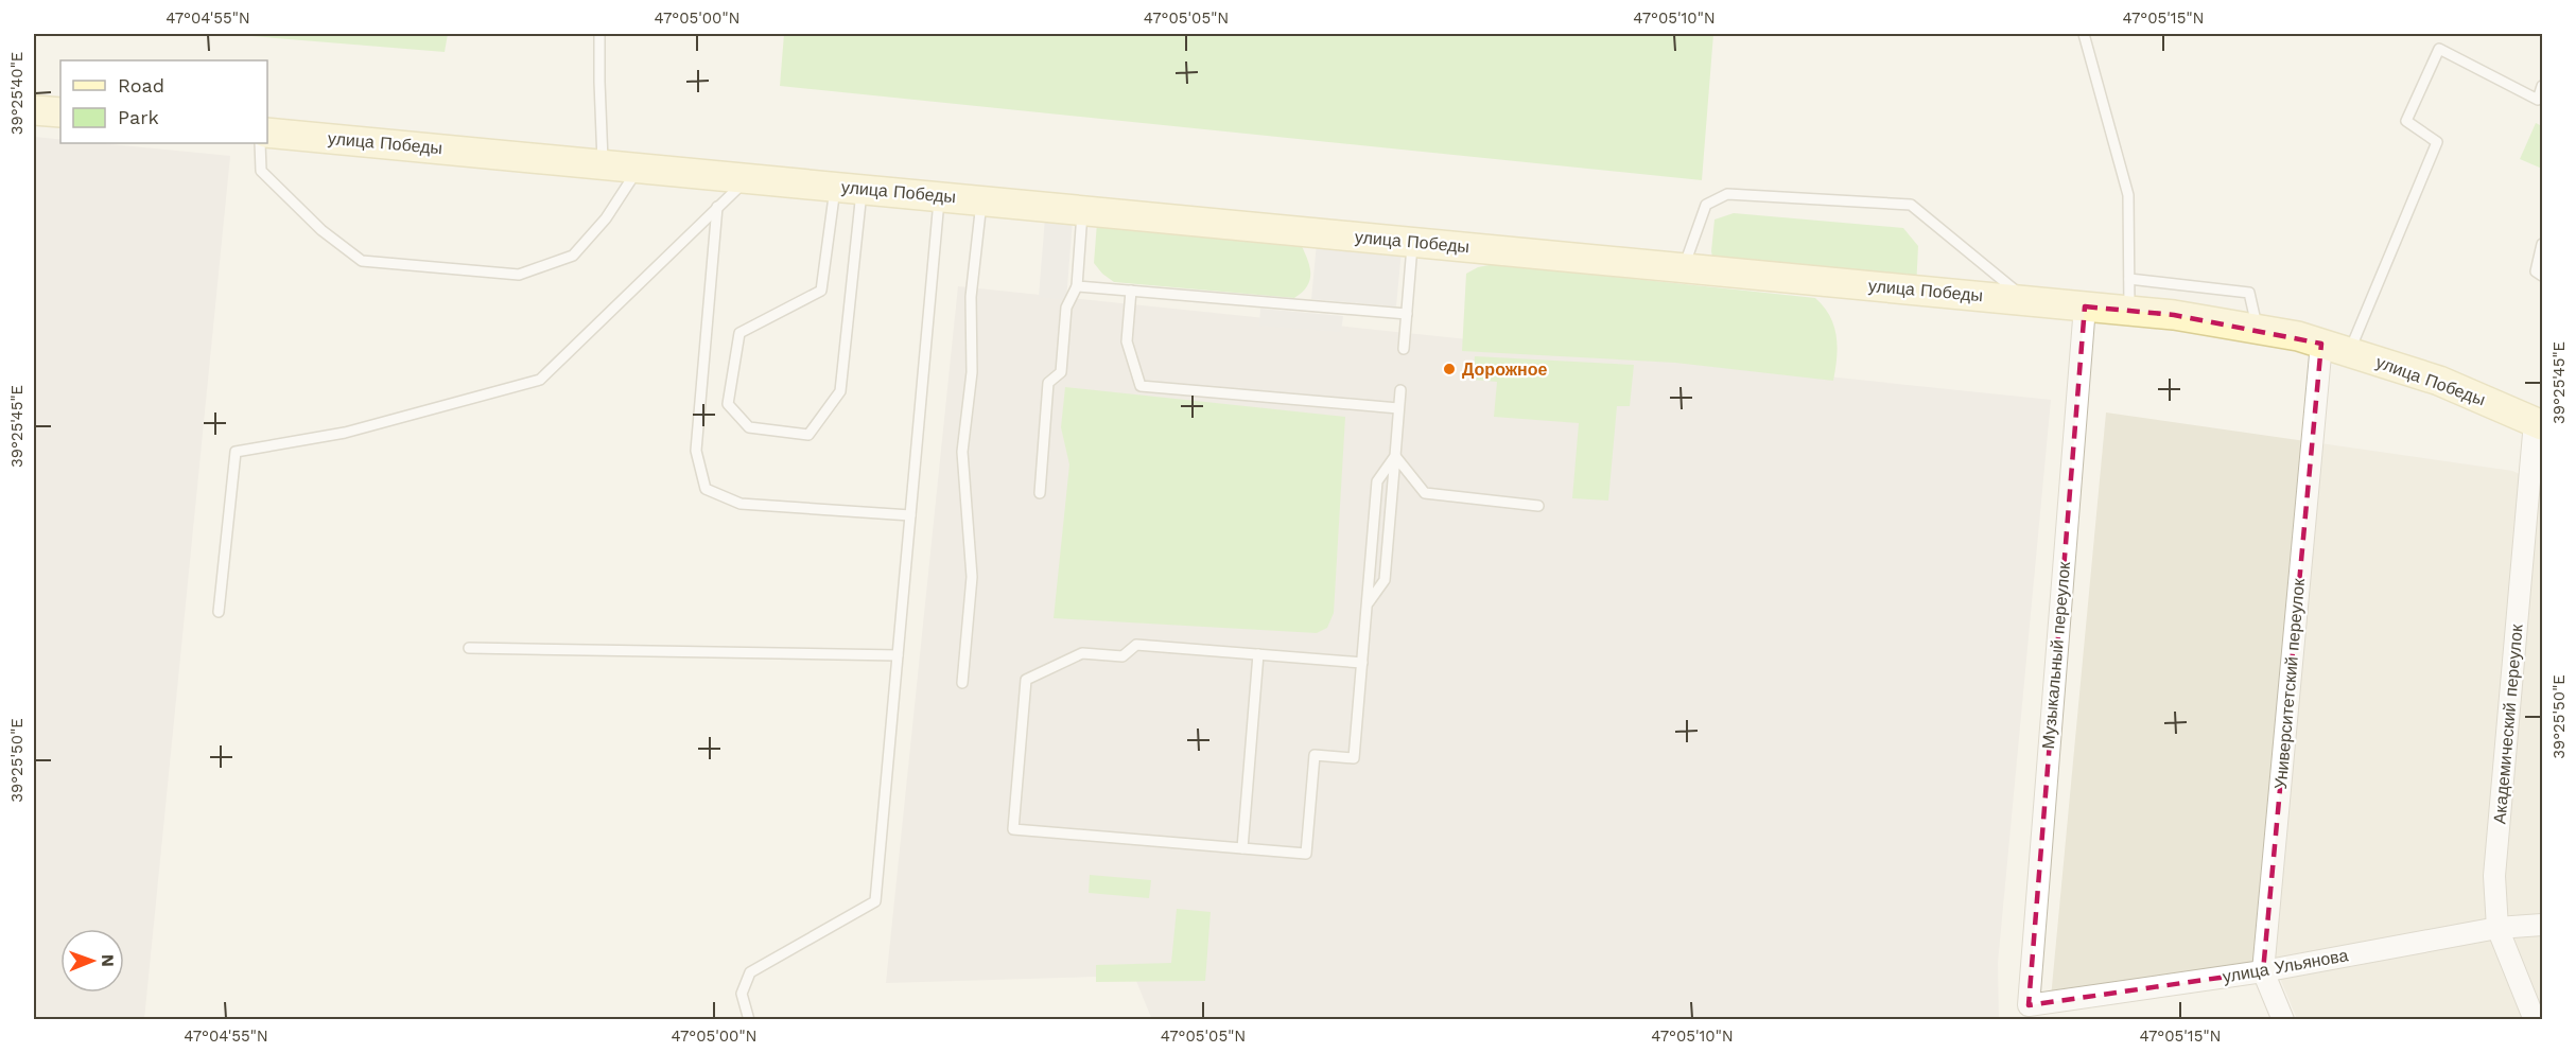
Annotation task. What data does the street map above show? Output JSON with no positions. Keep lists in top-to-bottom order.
{
  "streets": {
    "main road": ["улица Победы"],
    "street": [
      "Музыкальный переулок",
      "Университетский переулок",
      "Академический переулок",
      "улица Ульянова"
    ]
  },
  "crossings": [
    ["улица Победы", "Музыкальный переулок"],
    ["улица Победы", "Университетский переулок"],
    ["улица Победы", "Академический переулок"],
    ["Музыкальный переулок", "улица Ульянова"],
    ["Университетский переулок", "улица Ульянова"],
    ["Академический переулок", "улица Ульянова"]
  ],
  "places": ["Дорожное"],
  "legend": ["Road", "Park"],
  "north": "right",
  "coordinates": [
    "47°04'55\"N",
    "47°05'00\"N",
    "47°05'05\"N",
    "47°05'10\"N",
    "47°05'15\"N",
    "39°25'40\"E",
    "39°25'45\"E",
    "39°25'50\"E"
  ]
}
